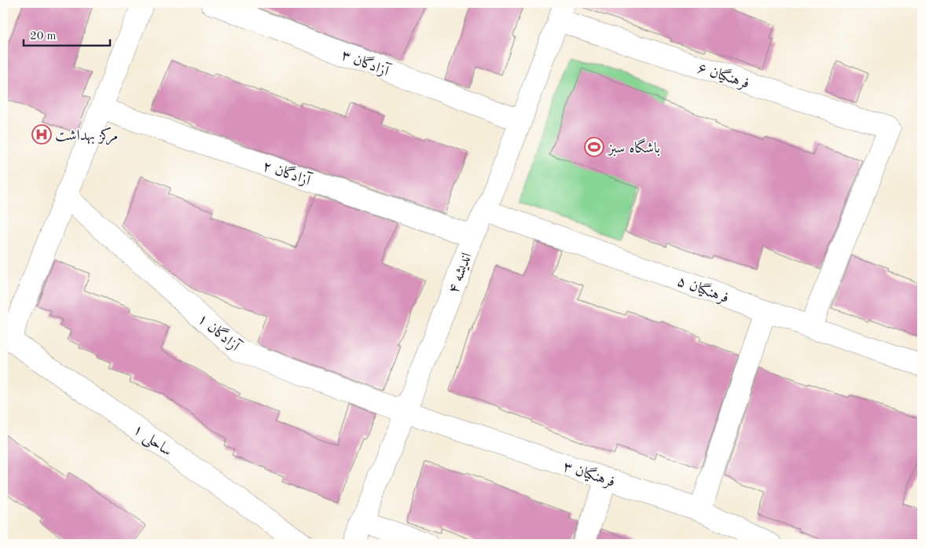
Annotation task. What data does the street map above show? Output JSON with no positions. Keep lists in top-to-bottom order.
{
  "streets": {
    "street": [
      "آزادگان ۳",
      "فرهنگیان ۶",
      "آزادگان ۲",
      "اندیشه ۴",
      "فرهنگیان ۵",
      "آزادگان ۱",
      "ساحلی ۱",
      "فرهنگیان ۳"
    ]
  },
  "crossings": [
    ["آزادگان ۳", "اندیشه ۴"],
    ["فرهنگیان ۶", "اندیشه ۴"],
    ["فرهنگیان ۶", "فرهنگیان ۵"],
    ["آزادگان ۲", "اندیشه ۴"],
    ["اندیشه ۴", "فرهنگیان ۵"],
    ["اندیشه ۴", "آزادگان ۱"],
    ["اندیشه ۴", "فرهنگیان ۳"],
    ["آزادگان ۱", "فرهنگیان ۳"]
  ],
  "places": {
    "hospital": ["مرکز بهداشت"],
    "sports": ["باشگاه سبز"]
  },
  "scale_bar": "20 m"
}
